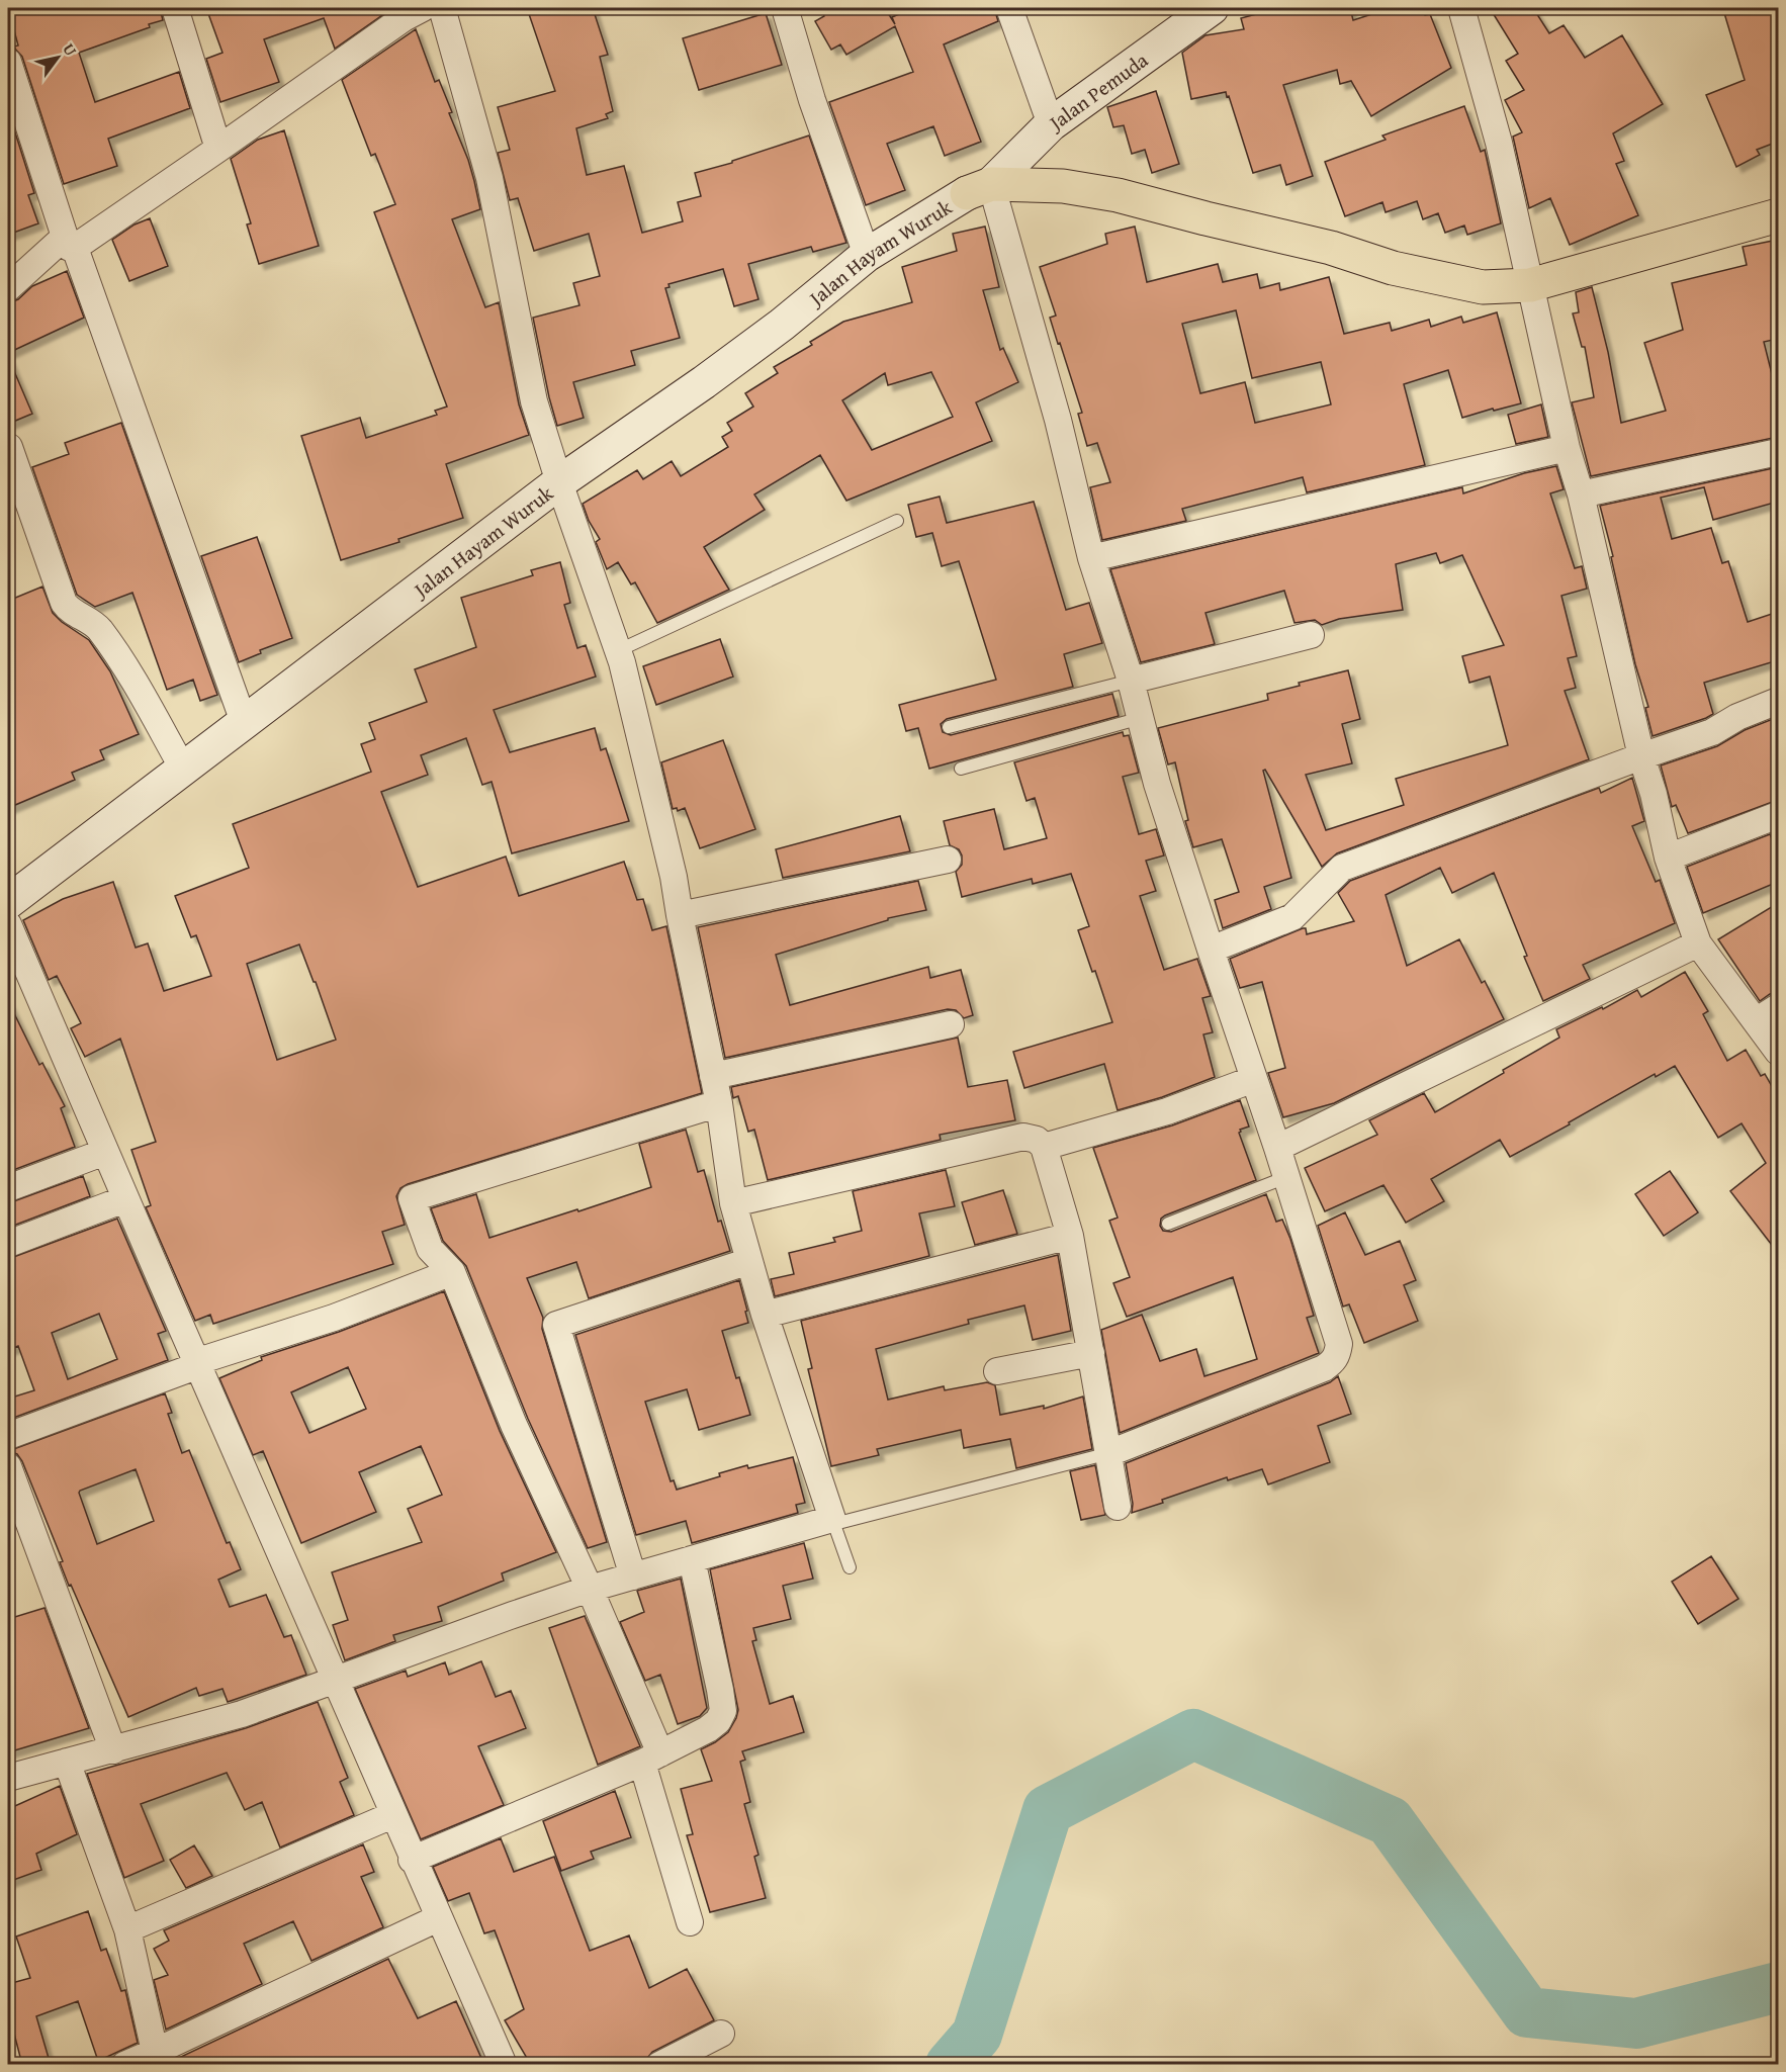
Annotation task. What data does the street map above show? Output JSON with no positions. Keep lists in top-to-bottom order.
{
  "streets": {
    "main road": ["Jalan Pemuda", "Jalan Hayam Wuruk"]
  },
  "crossings": [
    ["Jalan Pemuda", "Jalan Hayam Wuruk"]
  ],
  "north": "top right"
}
